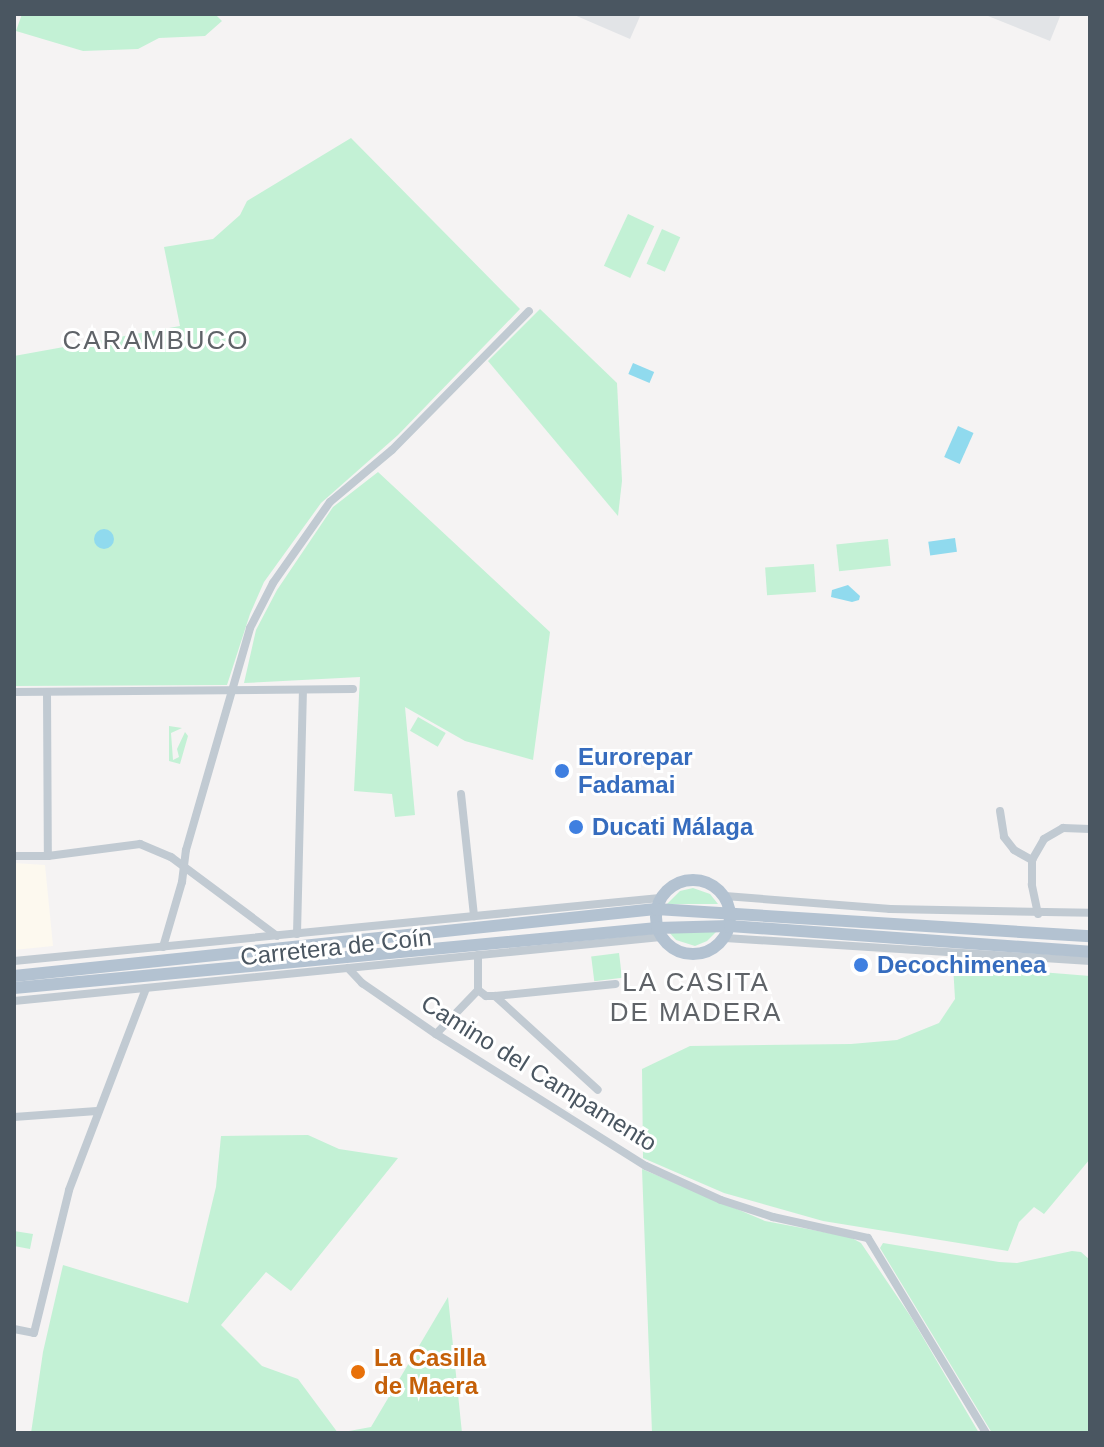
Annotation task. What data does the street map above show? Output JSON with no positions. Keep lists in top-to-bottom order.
{
  "streets": {
    "main road": ["Carretera de Coín"],
    "street": ["Camino del Campamento"]
  },
  "crossings": [
    ["Carretera de Coín", "Camino del Campamento"]
  ],
  "districts": ["CARAMBUCO", "LA CASITA DE MADERA"],
  "places": [
    "Eurorepar Fadamai",
    "Ducati Málaga",
    "Decochimenea",
    "La Casilla de Maera"
  ]
}
